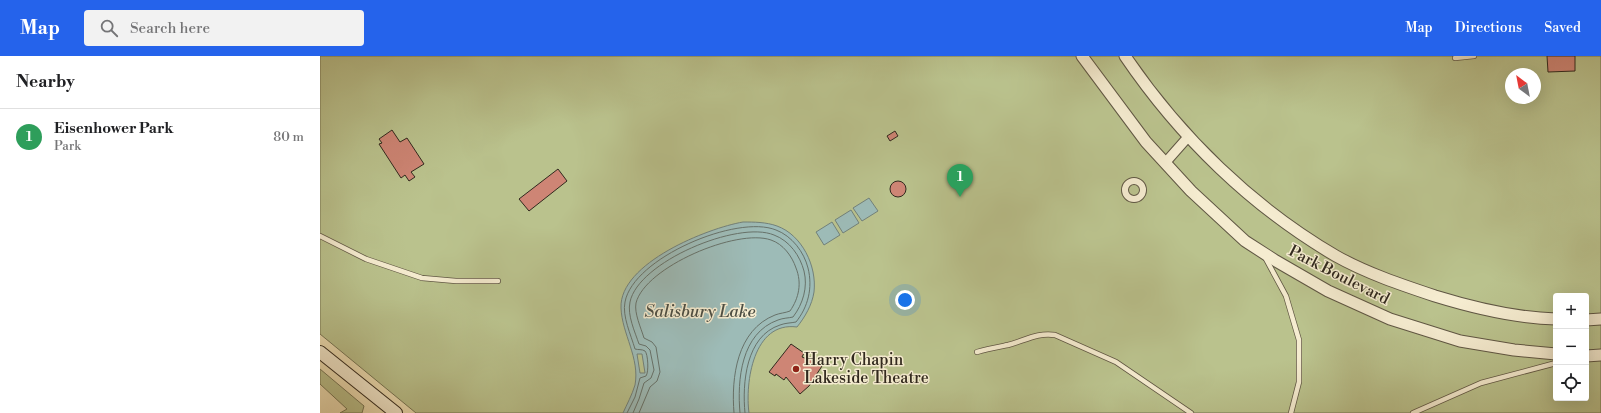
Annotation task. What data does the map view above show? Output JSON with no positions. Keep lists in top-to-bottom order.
{
  "streets": {
    "street": ["Park Boulevard"]
  },
  "water": ["Salisbury Lake"],
  "places": ["Harry Chapin Lakeside Theatre"],
  "north": "top left",
  "page": {
    "header": "Map",
    "search": "Search here",
    "nav": ["Map", "Directions", "Saved"],
    "heading": "Nearby",
    "list": [
      {
        "mark": "1",
        "name": "Eisenhower Park",
        "note": "Park",
        "value": "80 m"
      }
    ],
    "pins": "1",
    "map_buttons": ["+", "−"]
  }
}
